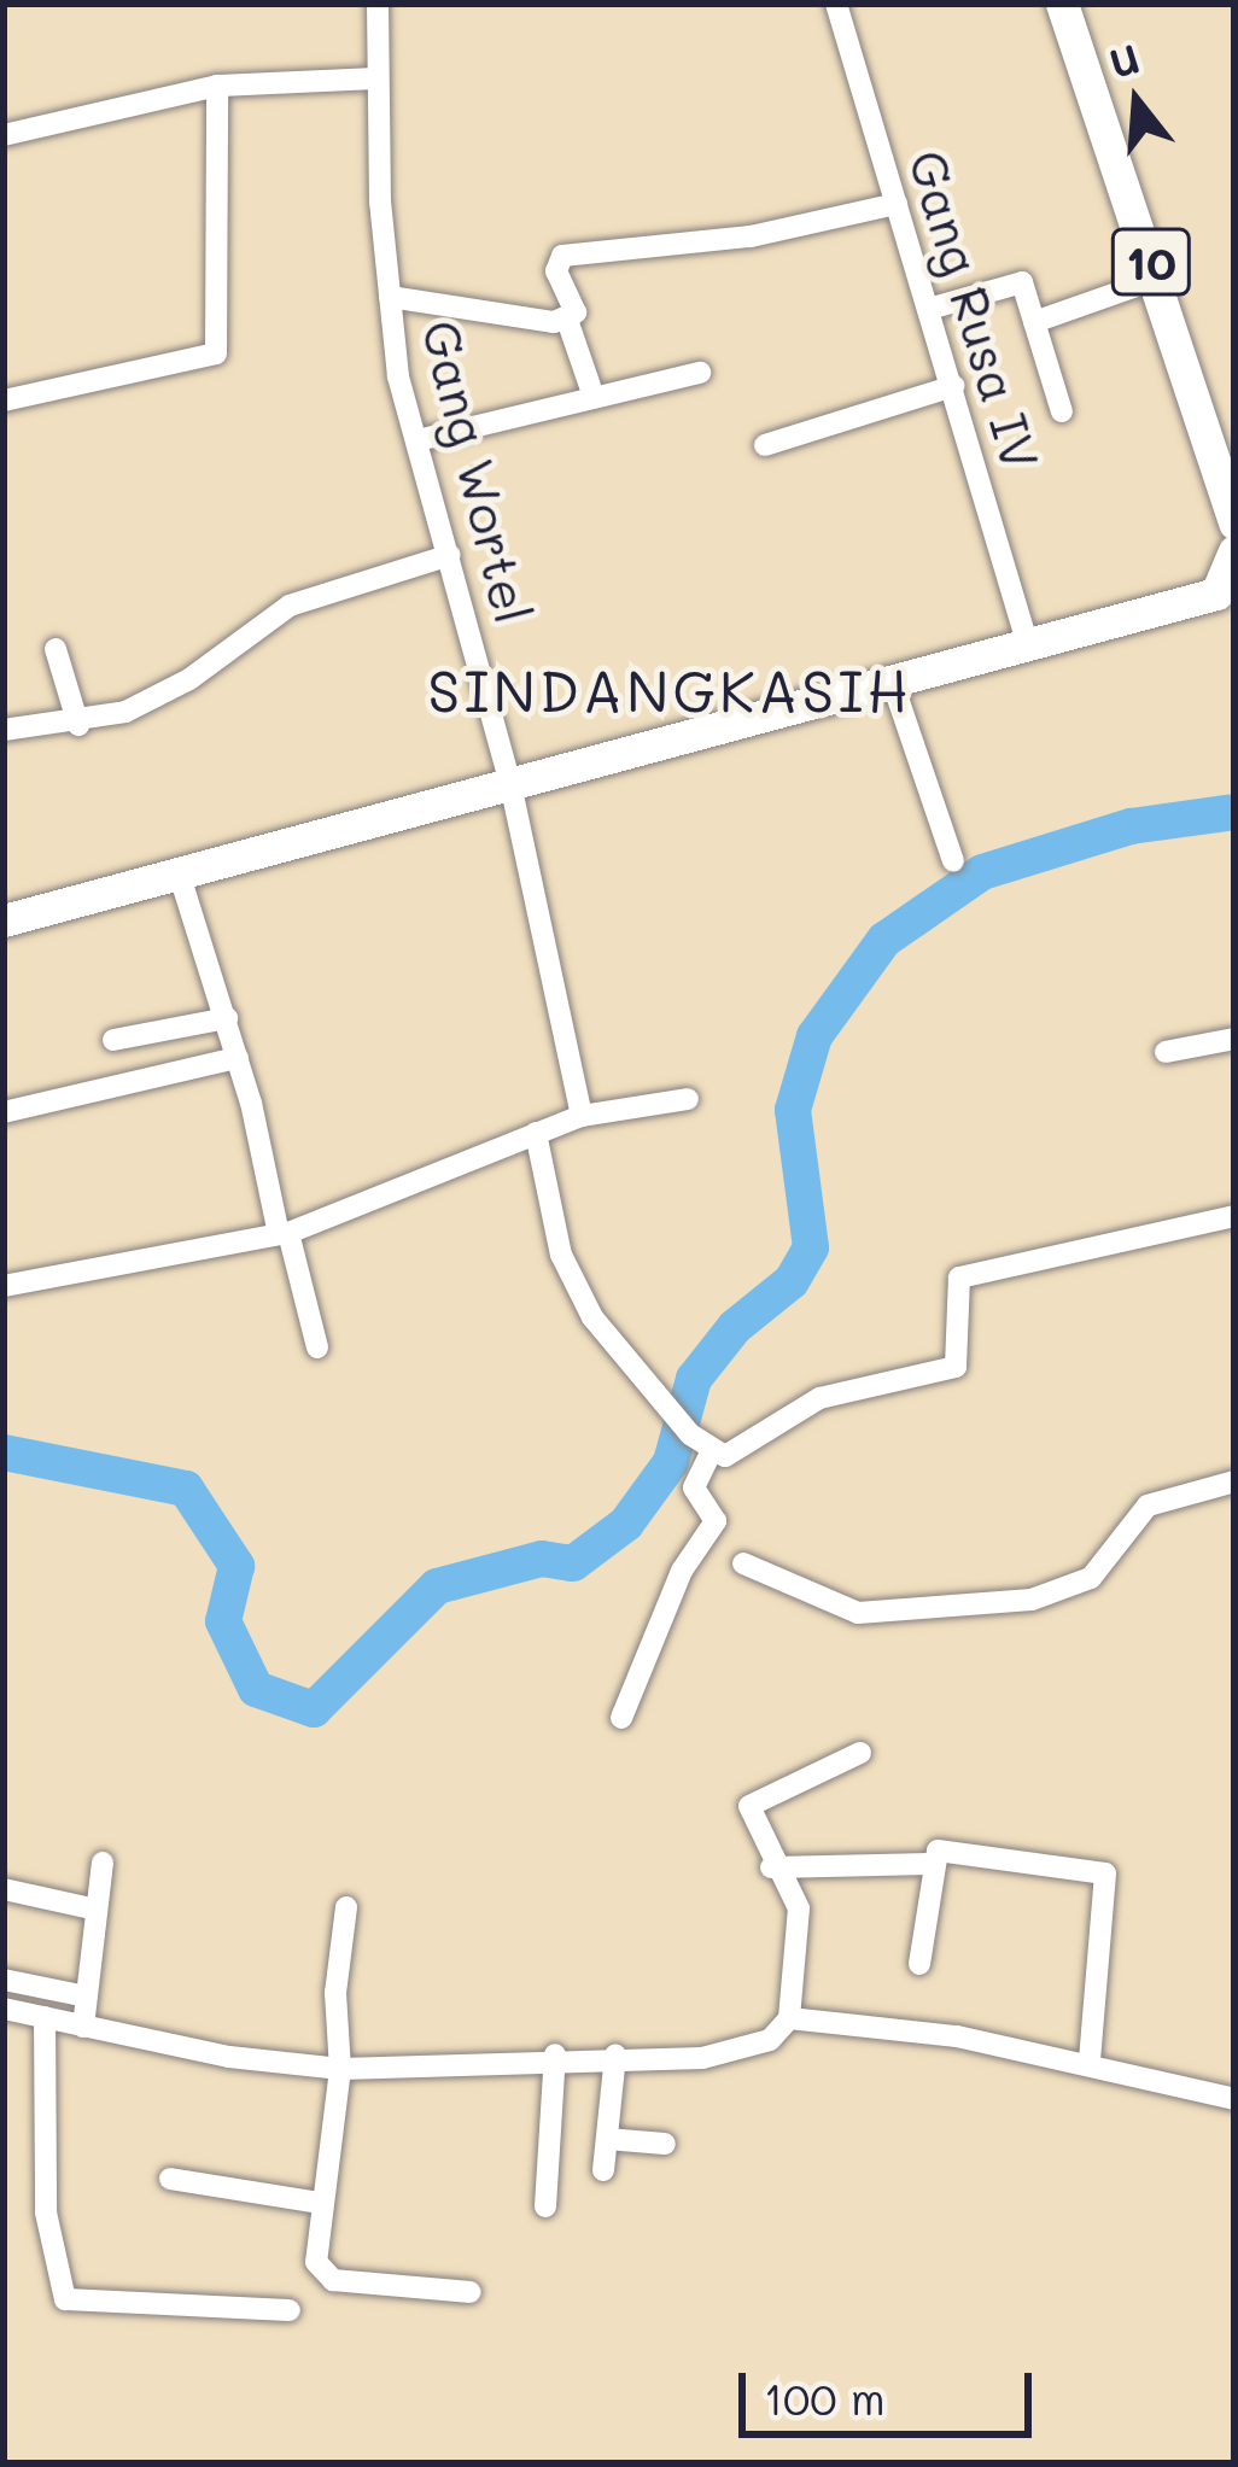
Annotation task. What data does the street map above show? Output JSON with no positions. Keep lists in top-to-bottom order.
{
  "streets": {
    "highway": ["10"],
    "street": ["Gang Rusa IV", "Gang Wortel"]
  },
  "districts": ["SINDANGKASIH"],
  "scale_bar": "100 m",
  "north": "top"
}
